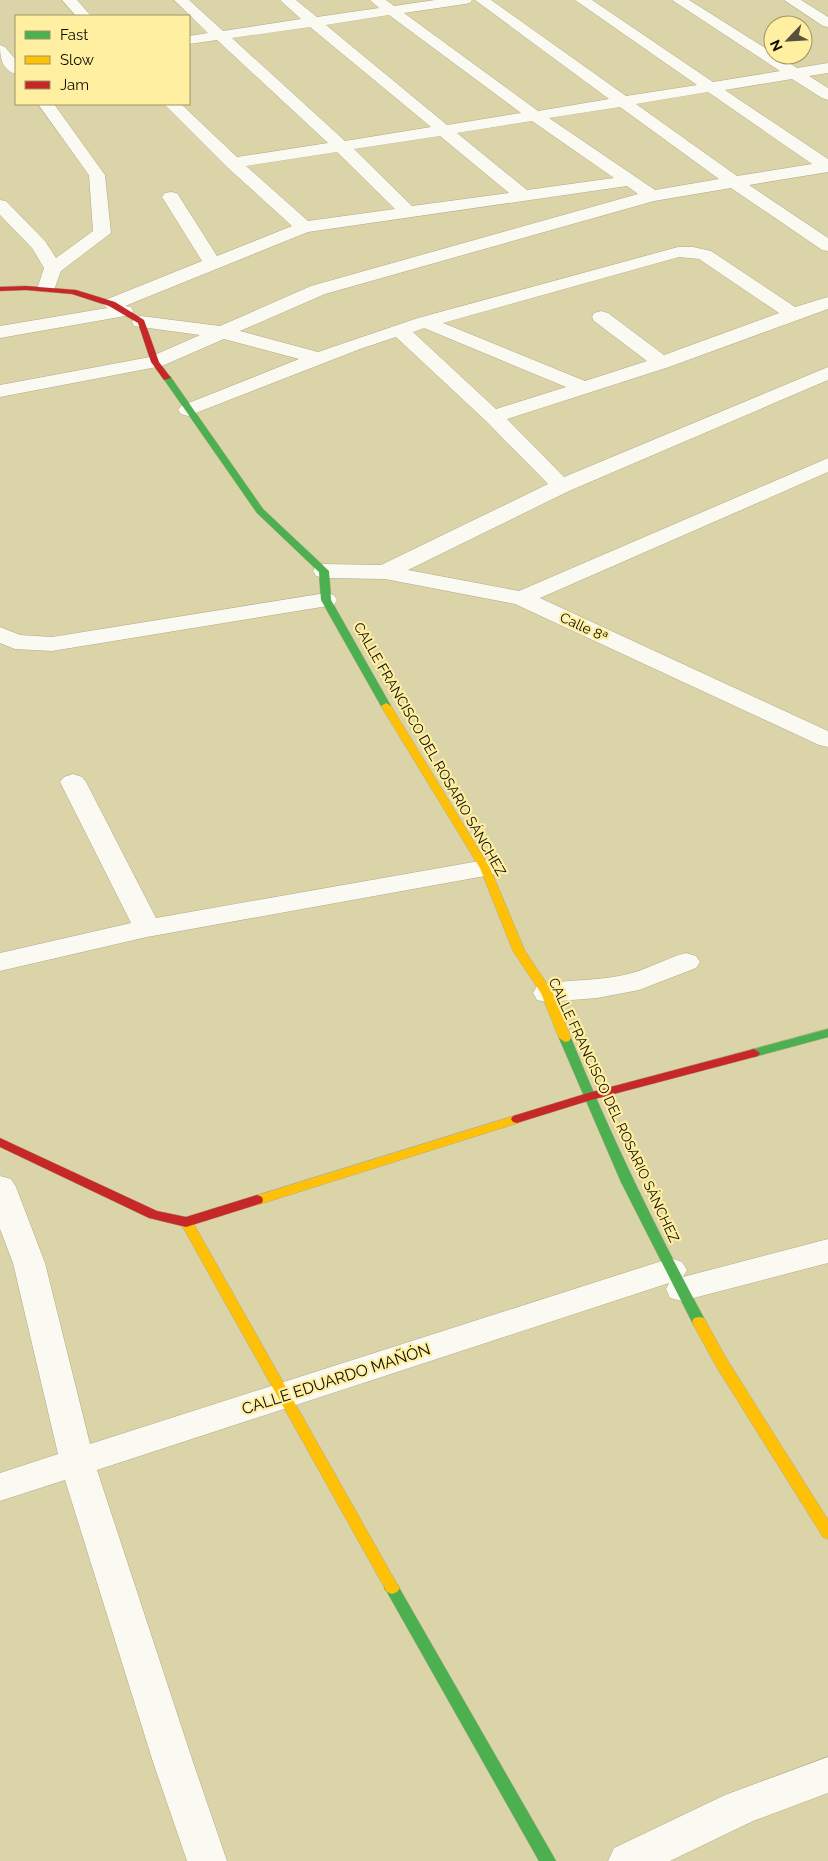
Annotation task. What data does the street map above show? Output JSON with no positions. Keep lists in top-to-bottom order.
{
  "streets": {
    "street": ["Calle 8ª", "CALLE FRANCISCO DEL ROSARIO SÁNCHEZ", "CALLE EDUARDO MAÑÓN"]
  },
  "crossings": [
    ["Calle 8ª", "CALLE FRANCISCO DEL ROSARIO SÁNCHEZ"],
    ["CALLE FRANCISCO DEL ROSARIO SÁNCHEZ", "CALLE EDUARDO MAÑÓN"]
  ],
  "legend": ["Fast", "Slow", "Jam"],
  "north": "bottom left"
}
